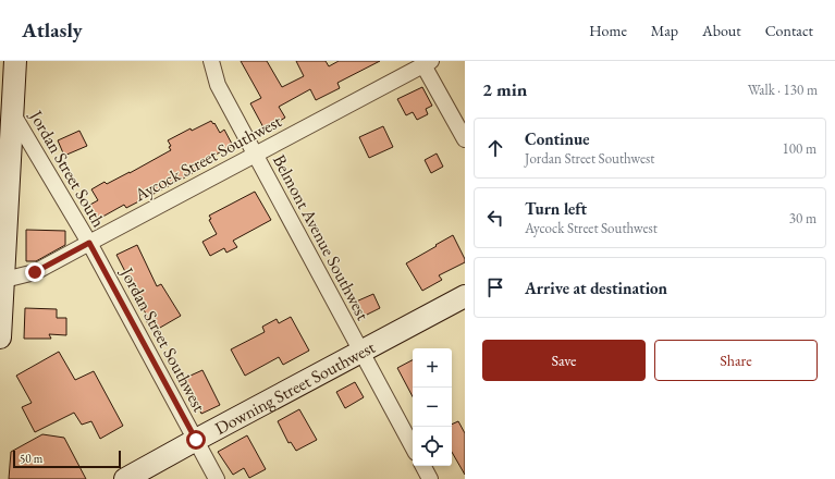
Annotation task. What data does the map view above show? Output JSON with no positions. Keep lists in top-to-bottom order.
{
  "streets": {
    "street": [
      "Aycock Street Southwest",
      "Jordan Street South",
      "Belmont Avenue Southwest",
      "Jordan Street Southwest",
      "Downing Street Southwest"
    ]
  },
  "crossings": [
    ["Aycock Street Southwest", "Jordan Street South"],
    ["Aycock Street Southwest", "Belmont Avenue Southwest"],
    ["Aycock Street Southwest", "Jordan Street Southwest"],
    ["Jordan Street South", "Jordan Street Southwest"],
    ["Belmont Avenue Southwest", "Downing Street Southwest"],
    ["Jordan Street Southwest", "Downing Street Southwest"]
  ],
  "scale_bar": "50 m",
  "page": {
    "header": "Atlasly",
    "nav": [
      "Home",
      "Map",
      "About",
      "Contact"
    ],
    "heading": ["2 min", "Walk · 130 m"],
    "list": [
      ["Continue", "Jordan Street Southwest", "100 m"],
      ["Turn left", "Aycock Street Southwest", "30 m"],
      "Arrive at destination"
    ],
    "buttons": ["Save", "Share"],
    "map_buttons": ["+", "−"],
    "scale": "50 m"
  }
}
